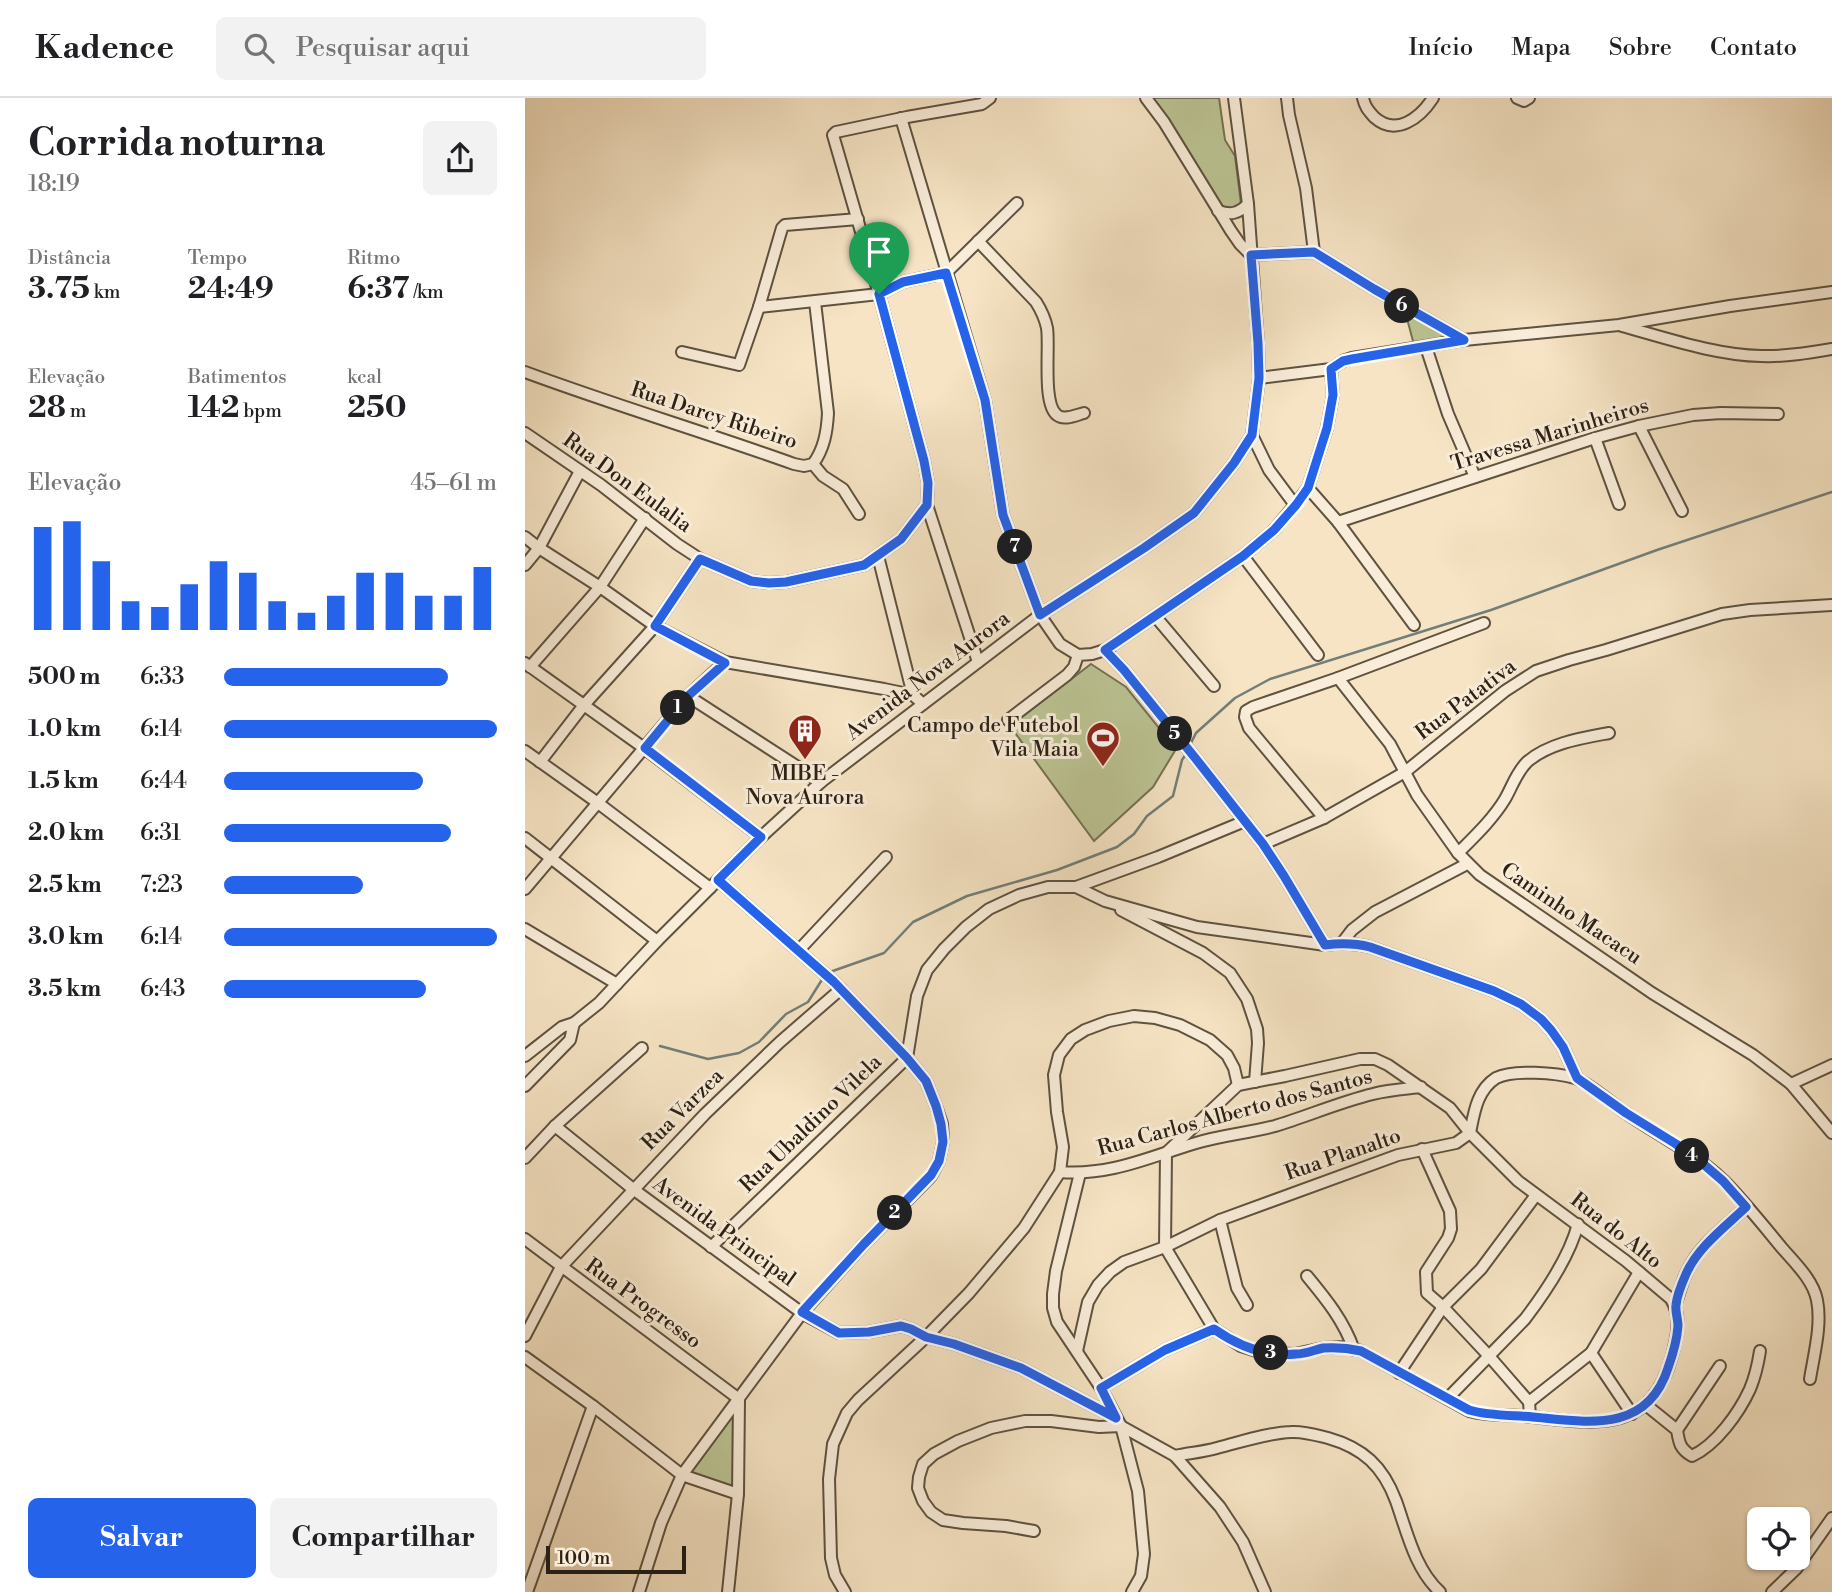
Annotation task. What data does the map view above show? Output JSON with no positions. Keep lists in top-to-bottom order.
{
  "streets": {
    "street": [
      "Rua Darcy Ribeiro",
      "Travessa Marinheiros",
      "Rua Don Eulalia",
      "Avenida Nova Aurora",
      "Rua Patativa",
      "Caminho Macacu",
      "Rua Varzea",
      "Rua Carlos Alberto dos Santos",
      "Rua Ubaldino Vilela",
      "Rua Planalto",
      "Rua do Alto",
      "Avenida Principal",
      "Rua Progresso"
    ]
  },
  "crossings": [
    ["Rua Patativa", "Caminho Macacu"],
    ["Rua Varzea", "Avenida Principal"],
    ["Rua Varzea", "Rua Progresso"],
    ["Rua Carlos Alberto dos Santos", "Rua do Alto"],
    ["Rua Ubaldino Vilela", "Avenida Principal"],
    ["Rua Planalto", "Rua do Alto"]
  ],
  "places": {
    "building": ["MIBE - Nova Aurora"],
    "sports": ["Campo de Futebol Vila Maia"]
  },
  "scale_bar": "100 m",
  "page": {
    "header": "Kadence",
    "search": "Pesquisar aqui",
    "nav": [
      "Início",
      "Mapa",
      "Sobre",
      "Contato"
    ],
    "heading": ["Corrida noturna", "18:19"],
    "stats": [
      ["Distância", "3.75 km"],
      ["Tempo", "24:49"],
      ["Ritmo", "6:37 /km"],
      ["Elevação", "28 m"],
      ["Batimentos", "142 bpm"],
      ["kcal", "250"]
    ],
    "pins": [
      "6",
      "7",
      "1",
      "5",
      "4",
      "2",
      "3"
    ],
    "chart": ["Elevação", "45–61 m"],
    "list": [
      {
        "name": "500 m",
        "note": "6:33"
      },
      {
        "name": "1.0 km",
        "note": "6:14"
      },
      {
        "name": "1.5 km",
        "note": "6:44"
      },
      {
        "name": "2.0 km",
        "note": "6:31"
      },
      {
        "name": "2.5 km",
        "note": "7:23"
      },
      {
        "name": "3.0 km",
        "note": "6:14"
      },
      {
        "name": "3.5 km",
        "note": "6:43"
      }
    ],
    "buttons": ["Salvar", "Compartilhar"],
    "scale": "100 m"
  }
}
